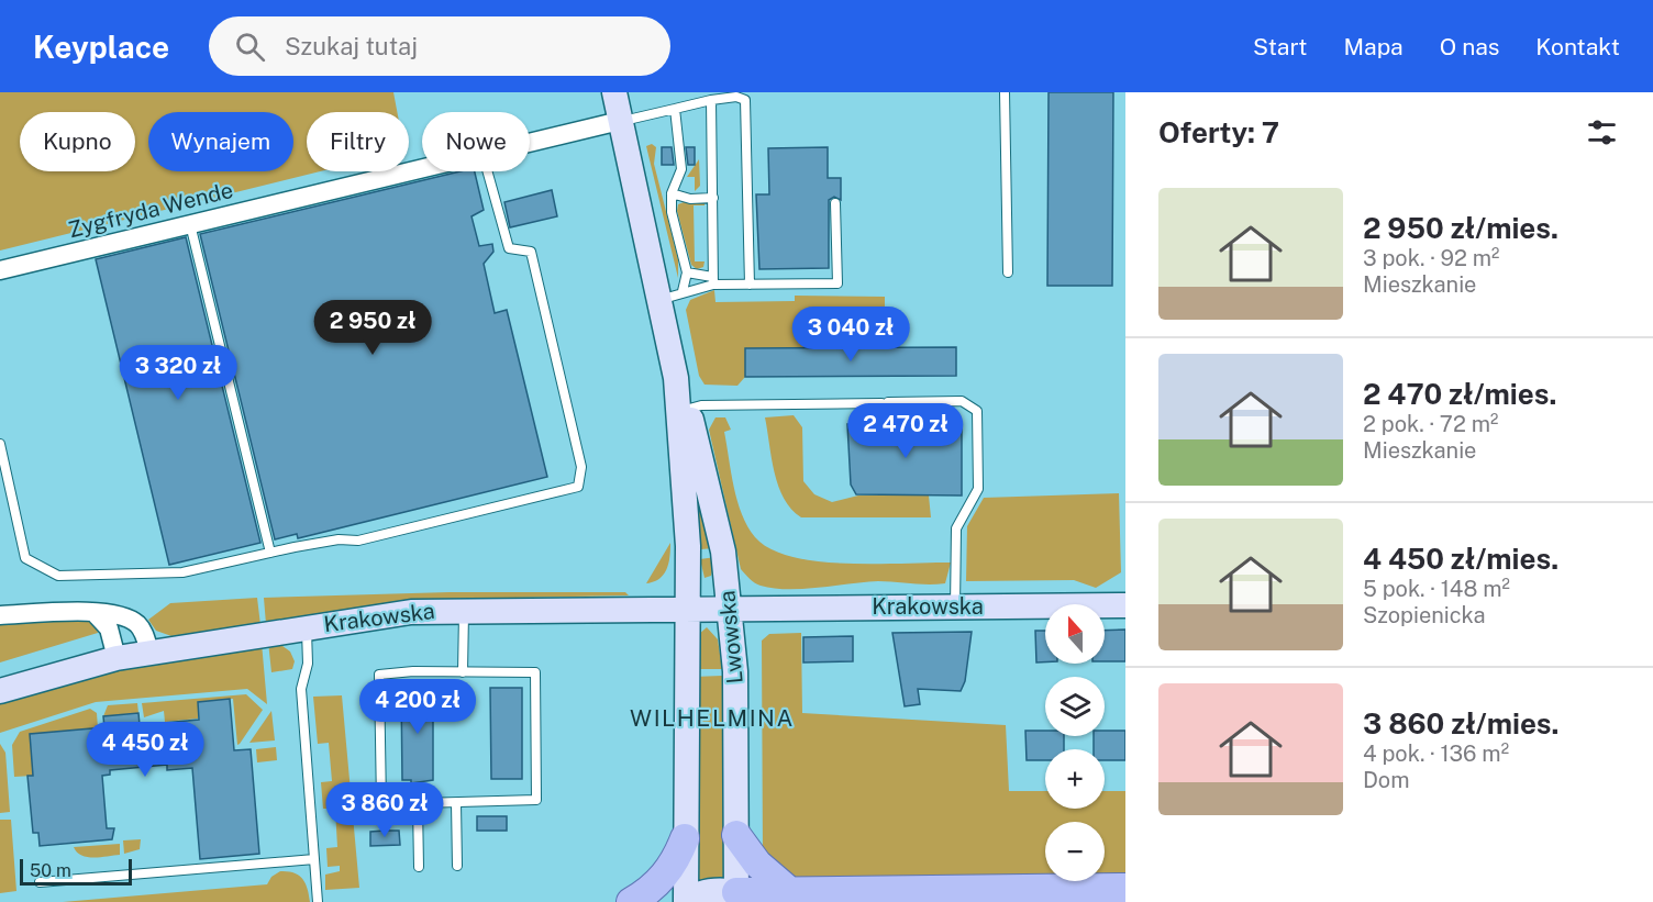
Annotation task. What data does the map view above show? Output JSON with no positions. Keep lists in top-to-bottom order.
{
  "streets": {
    "street": ["Zygfryda Wende", "Krakowska", "Lwowska"]
  },
  "crossings": [
    ["Zygfryda Wende", "Lwowska"],
    ["Krakowska", "Lwowska"]
  ],
  "districts": ["WILHELMINA"],
  "scale_bar": "50 m",
  "north": "top",
  "page": {
    "header": "Keyplace",
    "search": "Szukaj tutaj",
    "nav": [
      "Start",
      "Mapa",
      "O nas",
      "Kontakt"
    ],
    "heading": "Oferty: 7",
    "chip": [
      "Kupno",
      "Wynajem",
      "Filtry",
      "Nowe"
    ],
    "list": [
      {
        "name": "2 950 zł/mies.",
        "note": "3 pok. · 92 m² · Mieszkanie"
      },
      {
        "name": "2 470 zł/mies.",
        "note": "2 pok. · 72 m² · Mieszkanie"
      },
      {
        "name": "4 450 zł/mies.",
        "note": "5 pok. · 148 m² · Szopienicka"
      },
      {
        "name": "3 860 zł/mies.",
        "note": "4 pok. · 136 m² · Dom"
      }
    ],
    "price": [
      "2 950 zł",
      "3 040 zł",
      "3 320 zł",
      "2 470 zł",
      "4 200 zł",
      "4 450 zł",
      "3 860 zł"
    ],
    "map_buttons": ["+", "−"],
    "scale": "50 m"
  }
}
